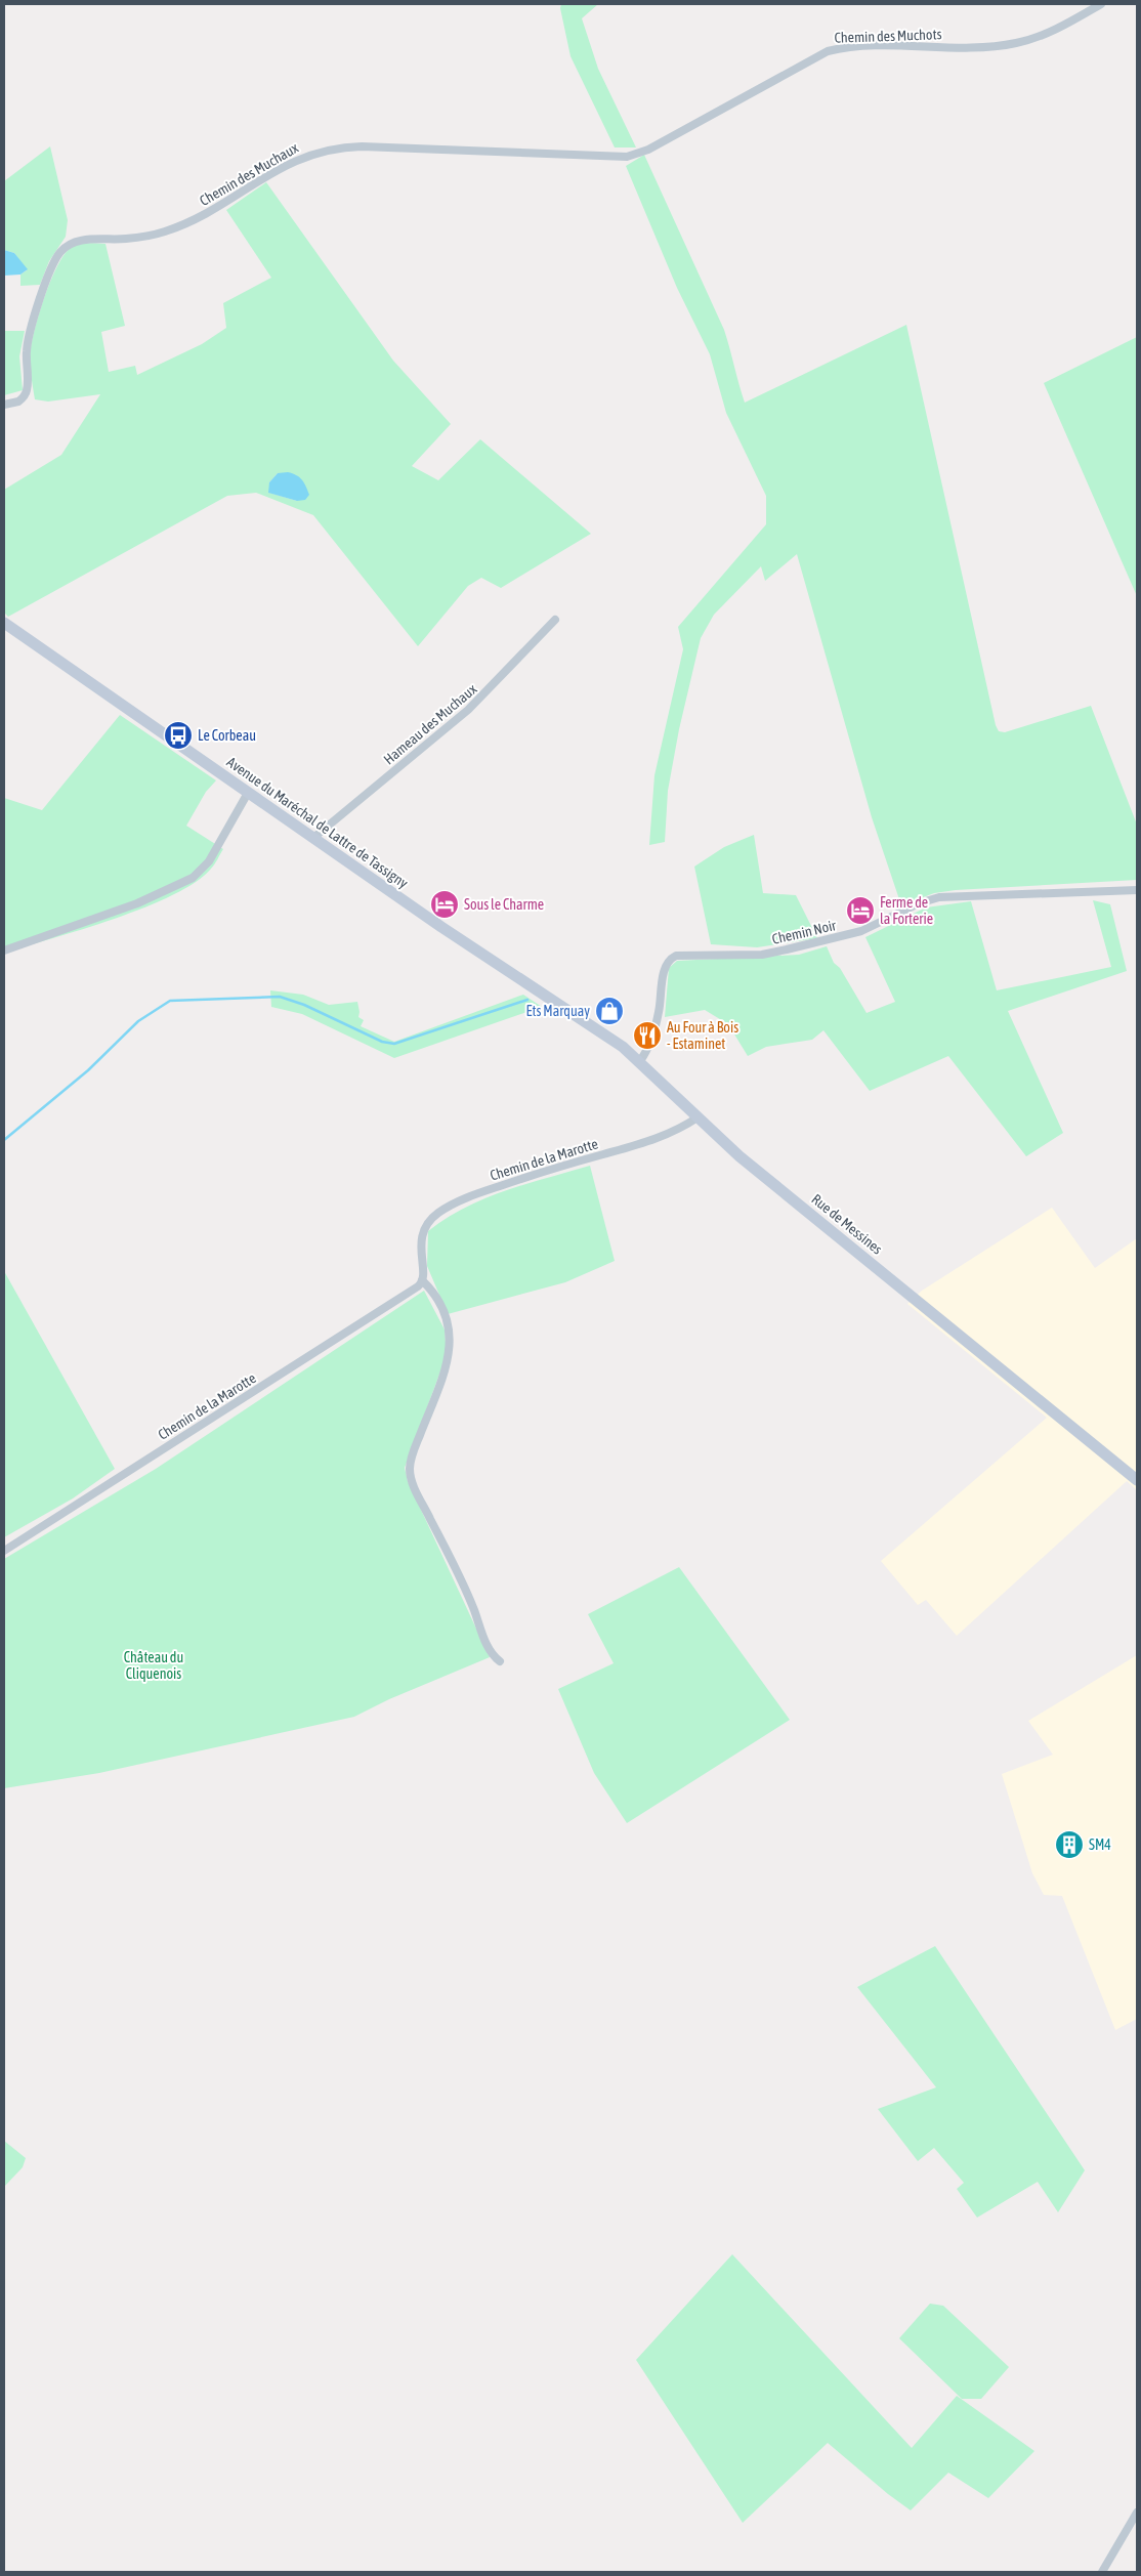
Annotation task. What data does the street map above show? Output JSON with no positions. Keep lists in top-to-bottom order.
{
  "streets": {
    "main road": ["Avenue du Maréchal de Lattre de Tassigny", "Rue de Messines"],
    "street": [
      "Chemin des Muchots",
      "Chemin des Muchaux",
      "Hameau des Muchaux",
      "Chemin Noir",
      "Chemin de la Marotte"
    ]
  },
  "crossings": [
    ["Chemin des Muchots", "Chemin des Muchaux"],
    ["Hameau des Muchaux", "Avenue du Maréchal de Lattre de Tassigny"],
    ["Avenue du Maréchal de Lattre de Tassigny", "Rue de Messines"],
    ["Chemin Noir", "Rue de Messines"],
    ["Chemin de la Marotte", "Rue de Messines"]
  ],
  "parks": ["Château du Cliquenois"],
  "places": {
    "bus stop": ["Le Corbeau"],
    "hotel": ["Sous le Charme", "Ferme de la Forterie"],
    "shop": ["Ets Marquay"],
    "restaurant": ["Au Four à Bois - Estaminet"],
    "building": ["SM4"]
  }
}
